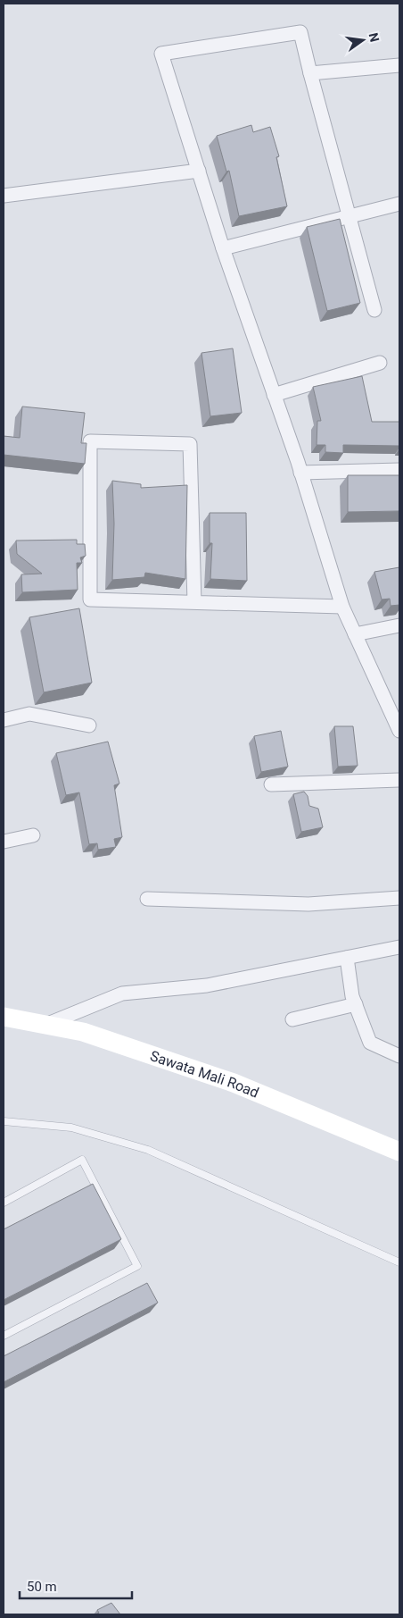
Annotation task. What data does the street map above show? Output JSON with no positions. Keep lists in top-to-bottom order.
{
  "streets": {
    "street": ["Sawata Mali Road"]
  },
  "scale_bar": "50 m",
  "north": "right"
}
